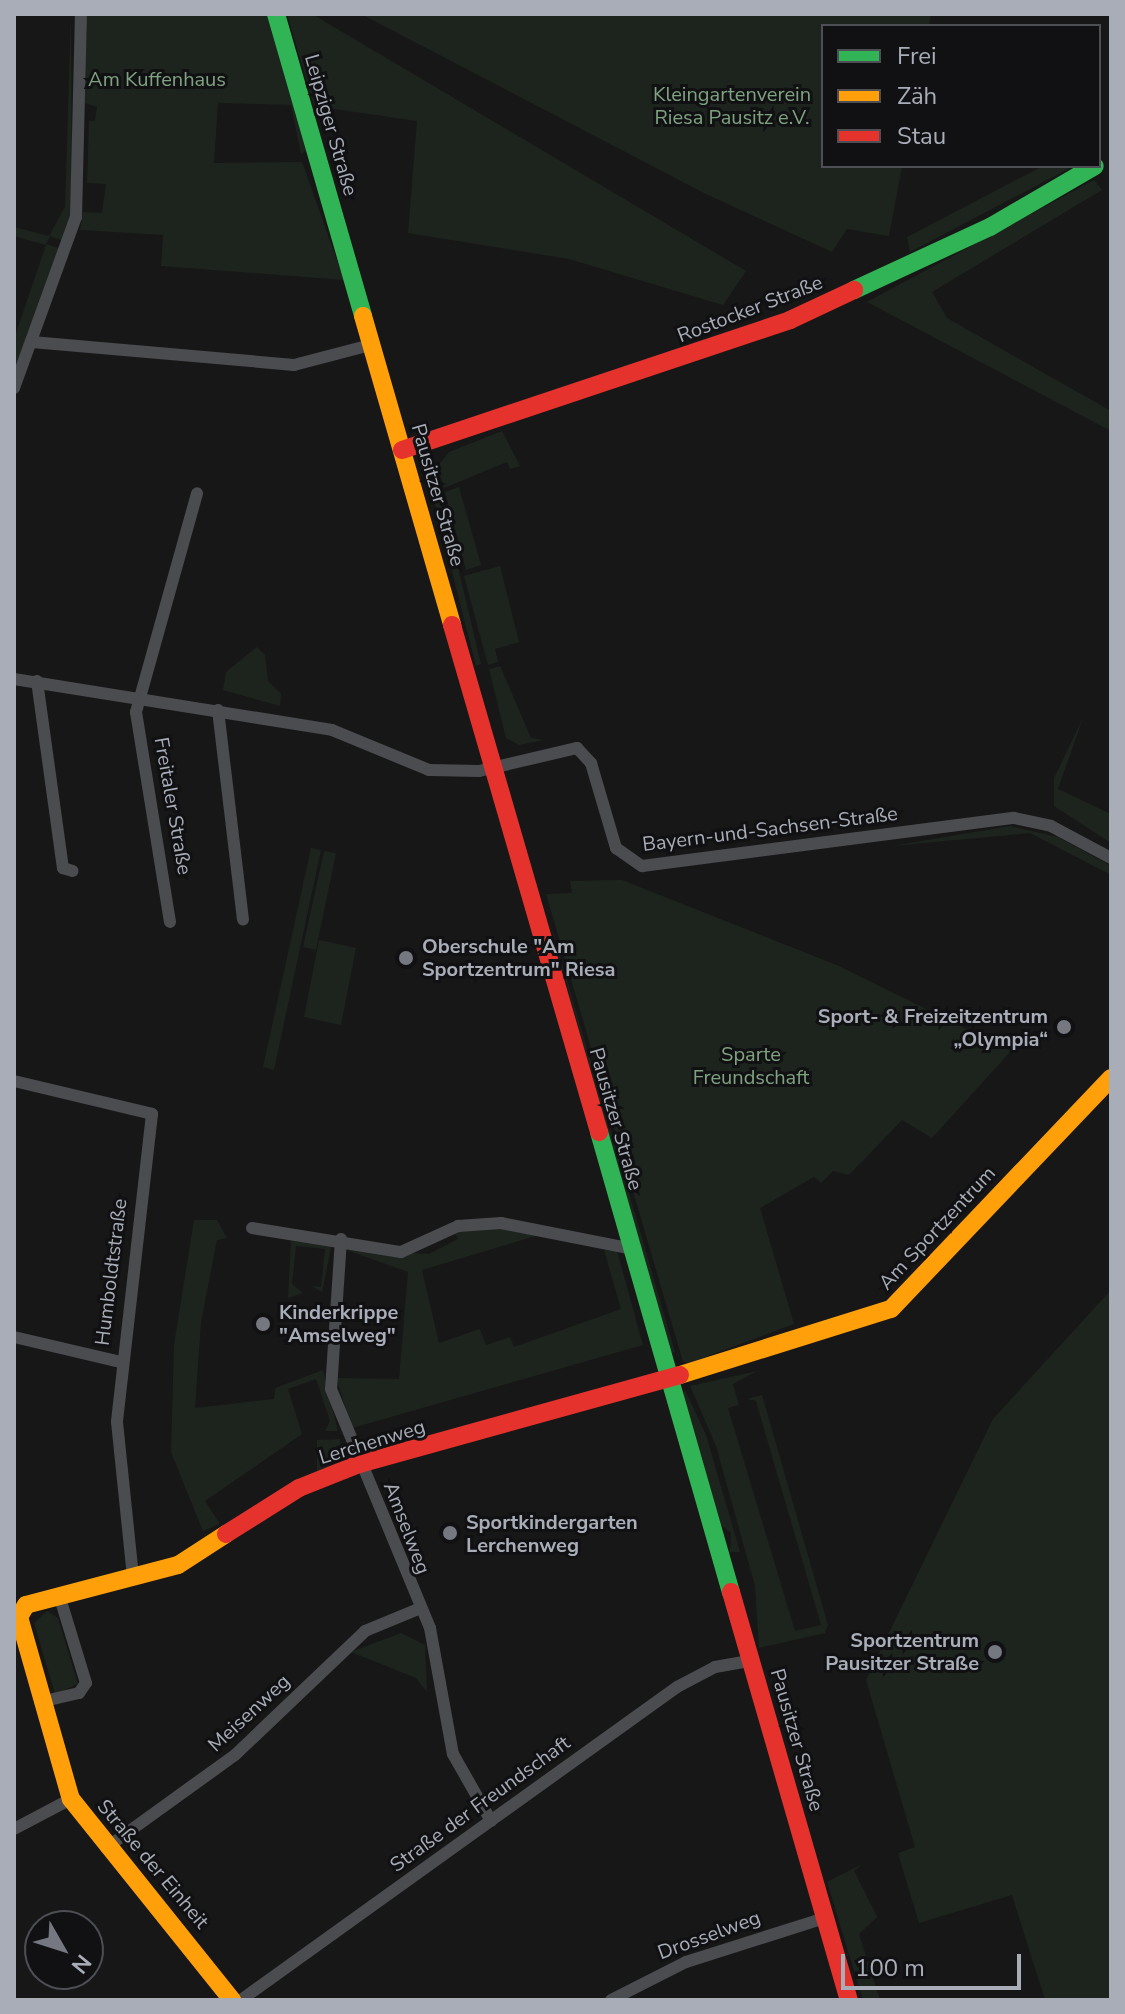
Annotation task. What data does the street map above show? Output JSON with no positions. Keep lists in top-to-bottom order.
{
  "streets": {
    "street": [
      "Leipziger Straße",
      "Rostocker Straße",
      "Pausitzer Straße",
      "Freitaler Straße",
      "Bayern-und-Sachsen-Straße",
      "Am Sportzentrum",
      "Humboldtstraße",
      "Lerchenweg",
      "Amselweg",
      "Meisenweg",
      "Straße der Freundschaft",
      "Straße der Einheit",
      "Drosselweg"
    ]
  },
  "crossings": [
    ["Leipziger Straße", "Pausitzer Straße"],
    ["Rostocker Straße", "Pausitzer Straße"],
    ["Pausitzer Straße", "Bayern-und-Sachsen-Straße"],
    ["Pausitzer Straße", "Am Sportzentrum"],
    ["Pausitzer Straße", "Lerchenweg"],
    ["Pausitzer Straße", "Straße der Freundschaft"],
    ["Pausitzer Straße", "Drosselweg"],
    ["Am Sportzentrum", "Lerchenweg"],
    ["Humboldtstraße", "Lerchenweg"],
    ["Lerchenweg", "Amselweg"],
    ["Lerchenweg", "Straße der Einheit"],
    ["Amselweg", "Meisenweg"],
    ["Amselweg", "Straße der Freundschaft"],
    ["Meisenweg", "Straße der Einheit"]
  ],
  "parks": ["Am Kuffenhaus", "Kleingartenverein Riesa Pausitz e.V.", "Sparte Freundschaft"],
  "places": [
    "Oberschule \"Am Sportzentrum\" Riesa",
    "Sport- & Freizeitzentrum „Olympia“",
    "Kinderkrippe \"Amselweg\"",
    "Sportkindergarten Lerchenweg",
    "Sportzentrum Pausitzer Straße"
  ],
  "legend": ["Frei", "Zäh", "Stau"],
  "scale_bar": "100 m",
  "north": "bottom right"
}
